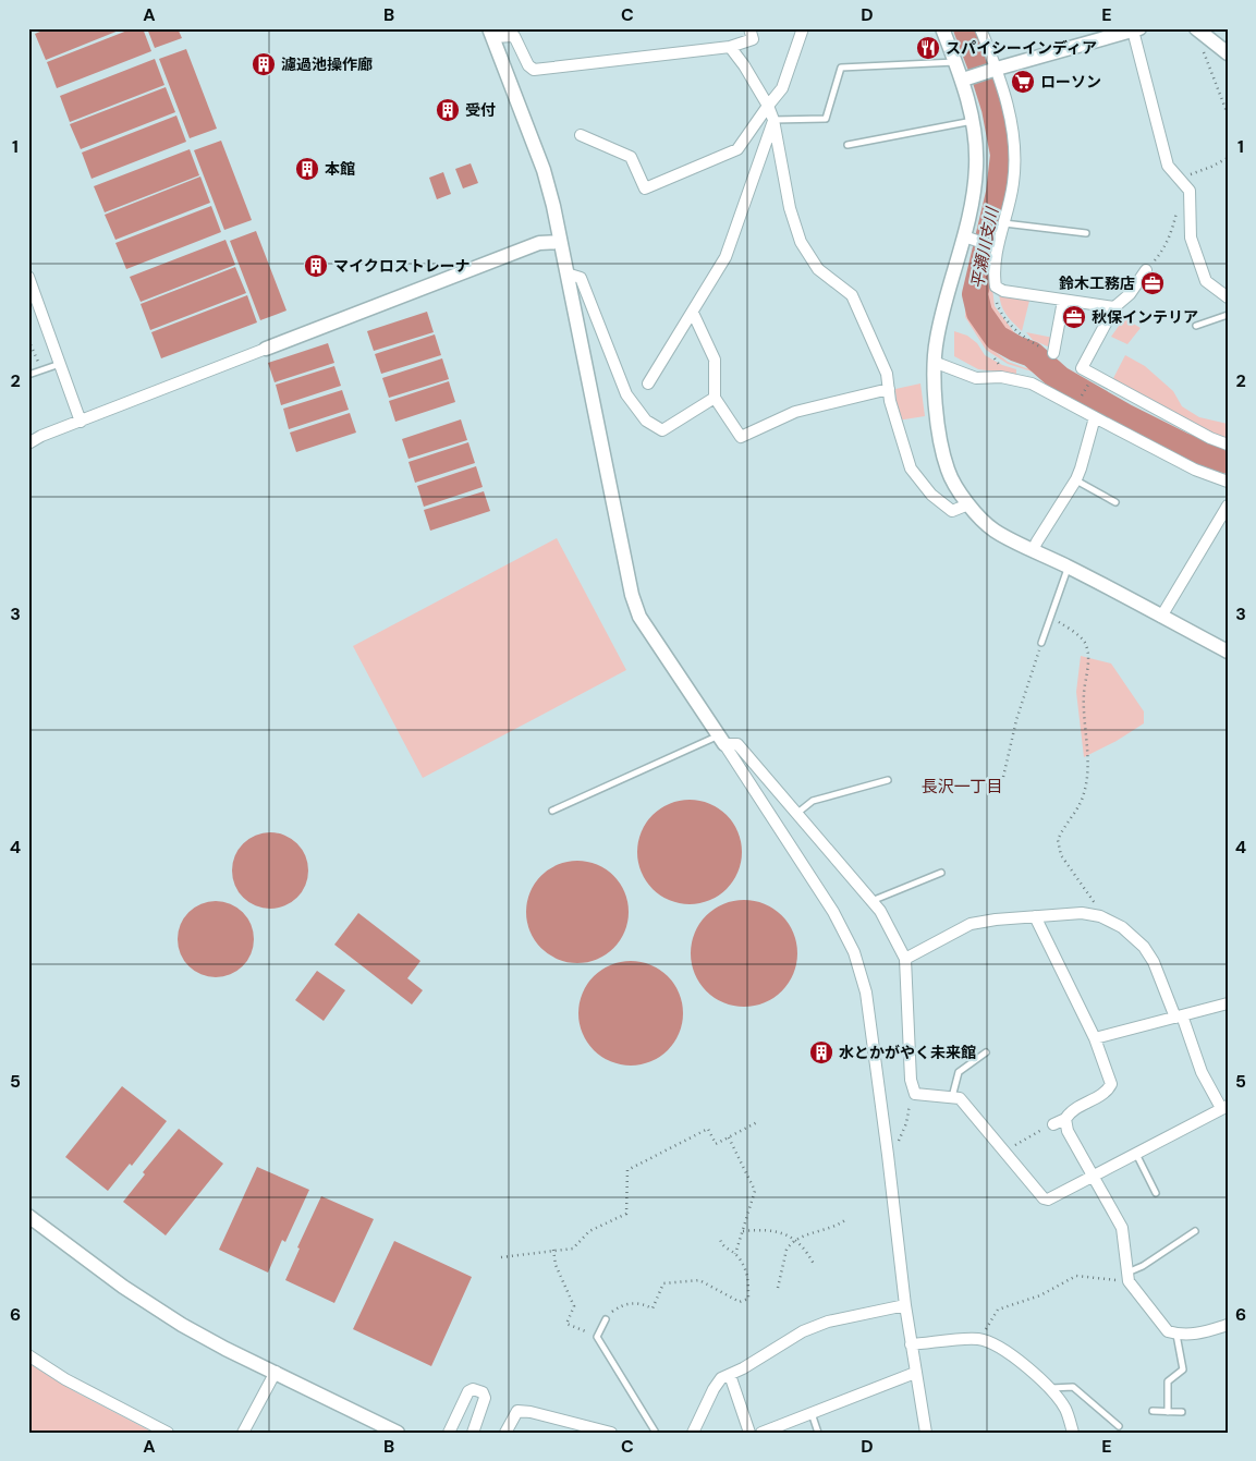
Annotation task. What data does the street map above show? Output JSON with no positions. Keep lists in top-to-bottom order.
{
  "districts": ["長沢一丁目"],
  "water": ["平瀬川支川"],
  "places": {
    "restaurant": ["スパイシーインディア"],
    "building": [
      "濾過池操作廊",
      "受付",
      "本館",
      "マイクロストレーナ",
      "水とかがやく未来館"
    ],
    "supermarket": ["ローソン"],
    "office": ["鈴木工務店", "秋保インテリア"]
  },
  "grid": {
    "columns": [
      "A",
      "B",
      "C",
      "D",
      "E"
    ],
    "rows": [
      "1",
      "2",
      "3",
      "4",
      "5",
      "6"
    ]
  }
}
